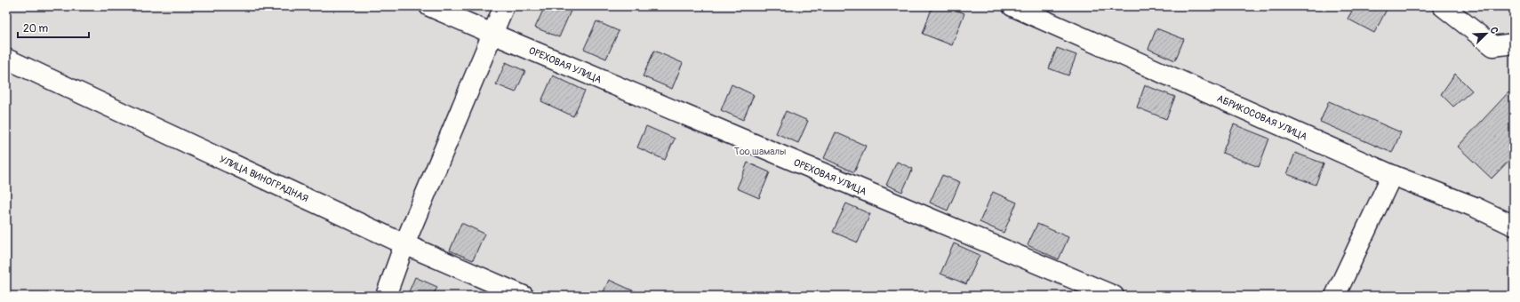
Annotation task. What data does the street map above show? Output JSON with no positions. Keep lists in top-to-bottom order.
{
  "streets": {
    "street": ["ОРЕХОВАЯ УЛИЦА", "АБРИКОСОВАЯ УЛИЦА", "УЛИЦА ВИНОГРАДНАЯ"]
  },
  "parks": ["Тоо шамалы"],
  "scale_bar": "20 m",
  "north": "top right"
}
